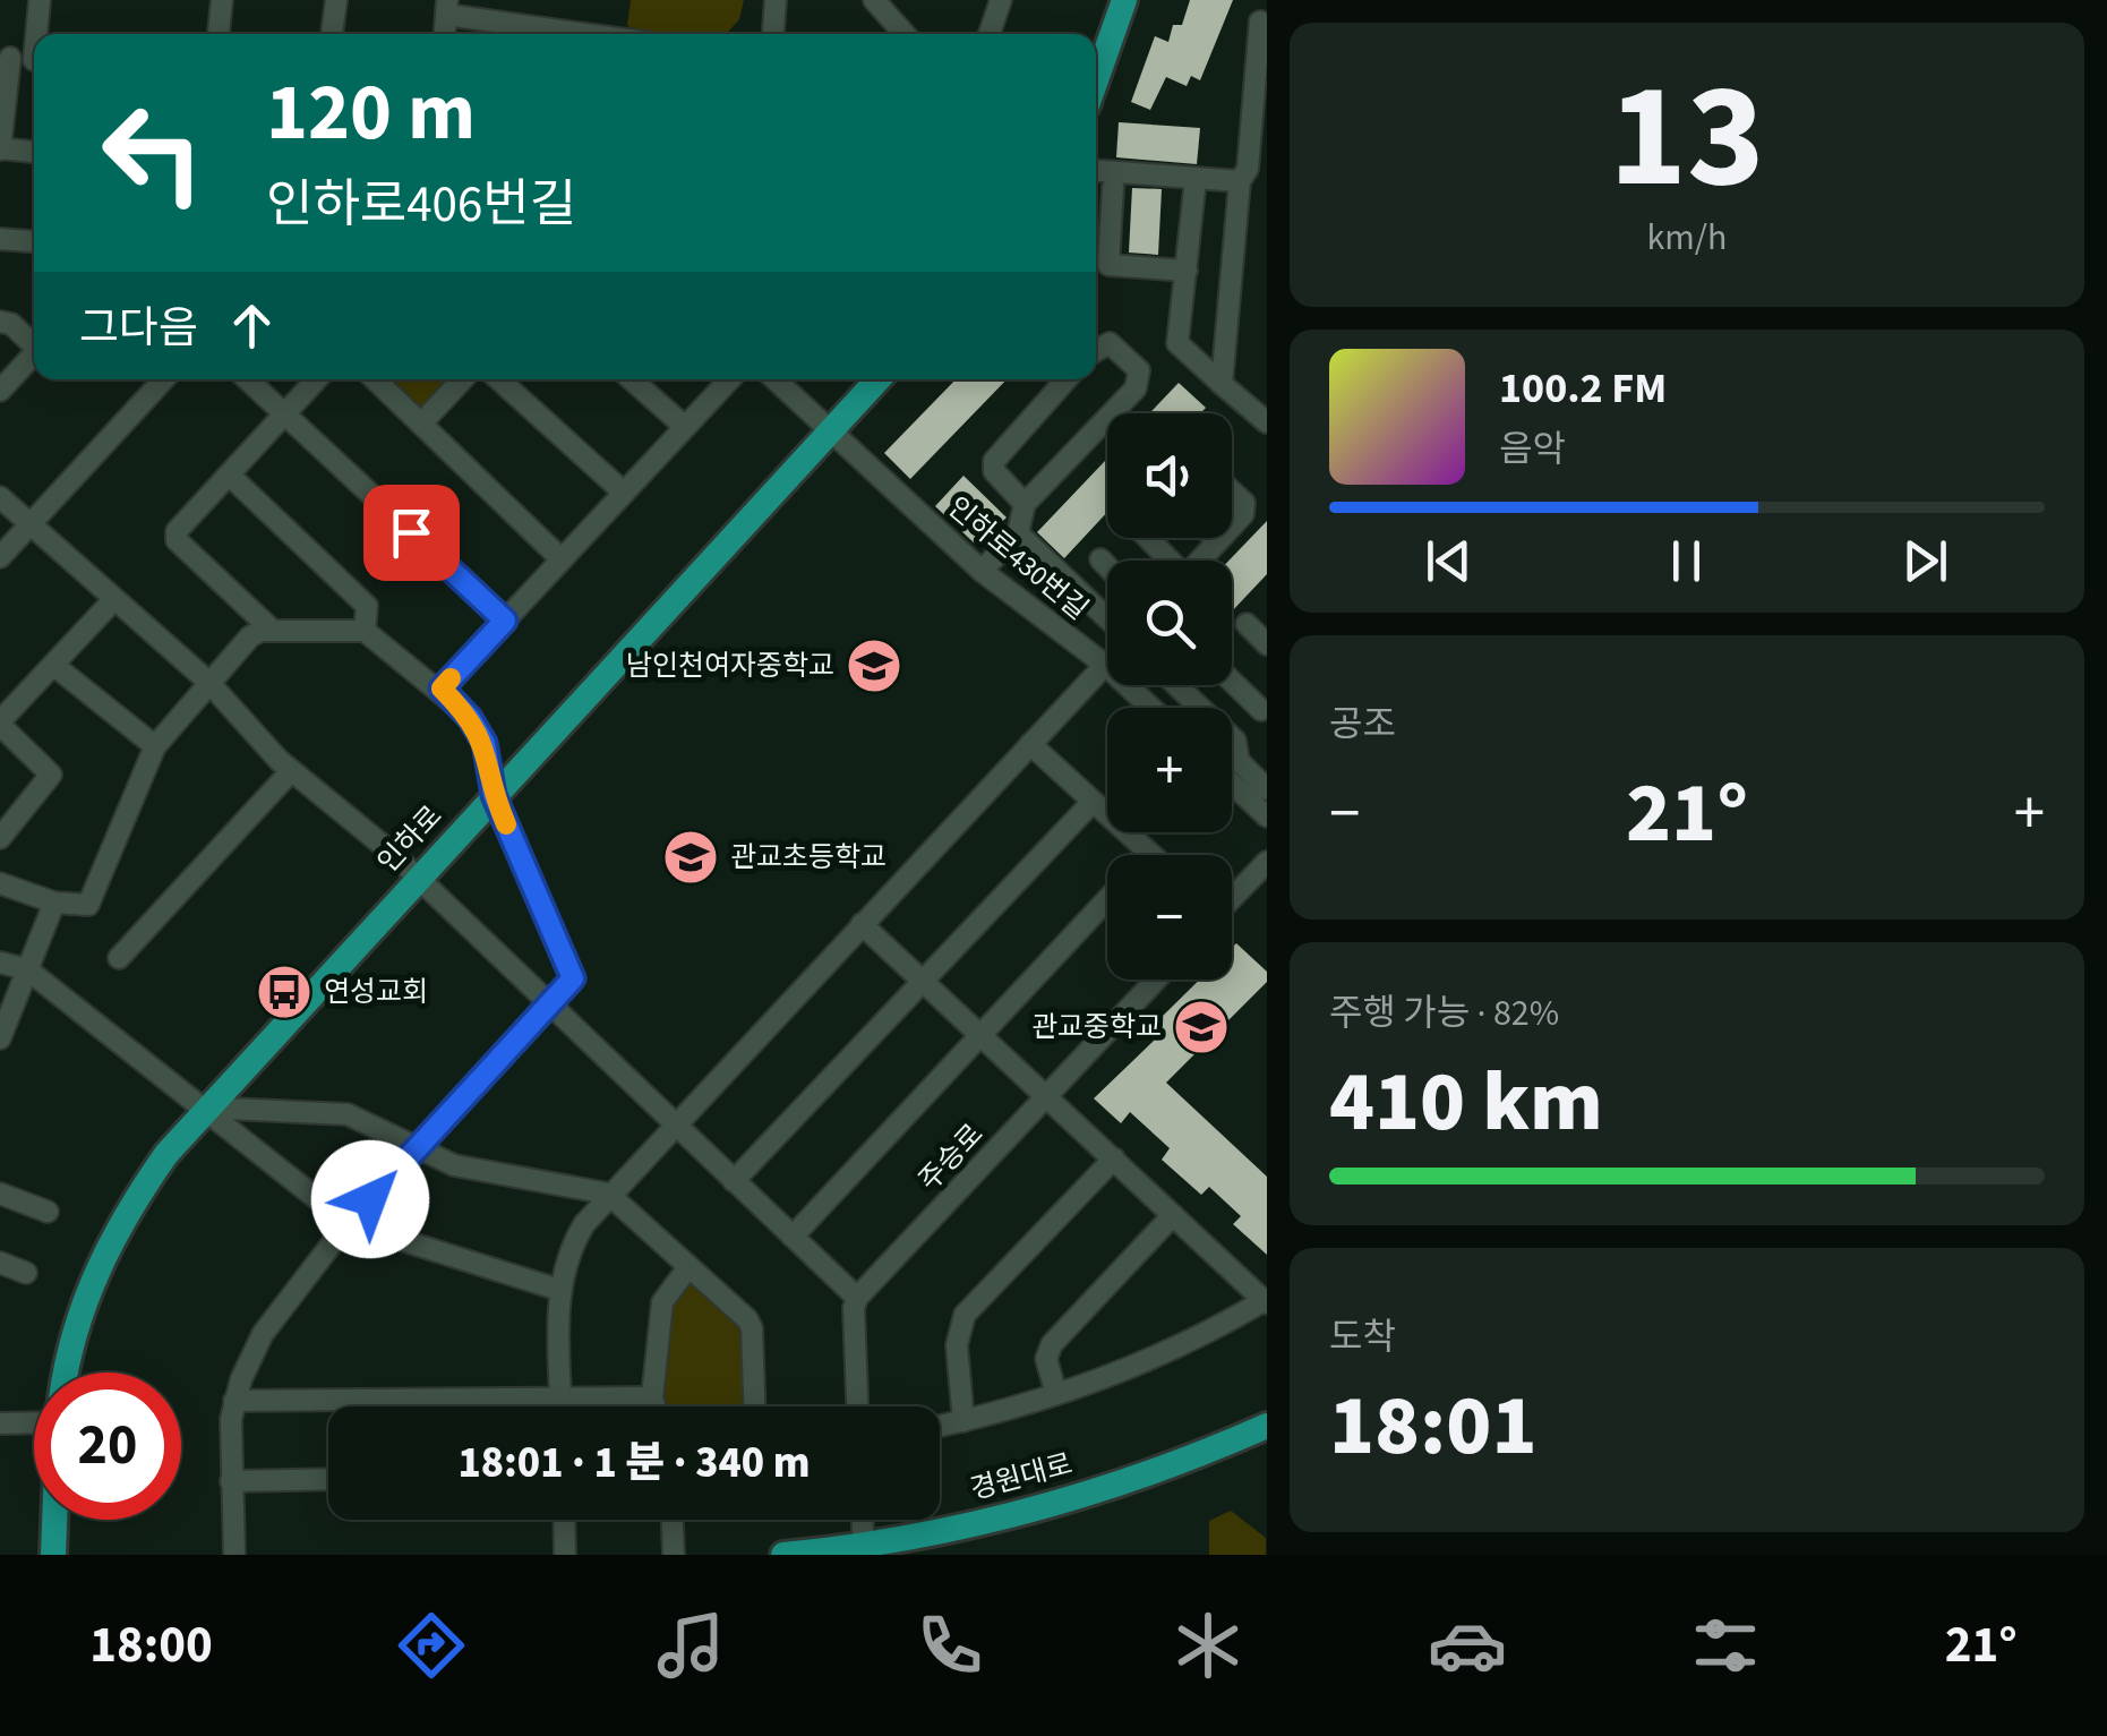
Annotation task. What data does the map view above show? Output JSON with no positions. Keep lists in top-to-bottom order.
{
  "streets": {
    "main road": ["인하로", "경원대로"],
    "street": ["인하로430번길", "주승로"]
  },
  "crossings": [
    ["인하로430번길", "인하로"]
  ],
  "places": {
    "school or university": ["남인천여자중학교", "관교초등학교", "관교중학교"],
    "bus stop": ["연성교회"]
  },
  "page": {
    "tile": [
      ["13", "km/h"],
      "공조",
      ["주행 가능 · 82%", "410 km"],
      ["도착", "18:01"]
    ],
    "turn": ["120 m", "인하로406번길"],
    "then": "그다음",
    "song": ["100.2 FM", "음악"],
    "map_buttons": ["+", "−"],
    "heat": ["−", "21°", "+"],
    "limit": "20",
    "trip": "18:01 · 1 분 · 340 m",
    "tabs": ["18:00", "21°"]
  }
}
